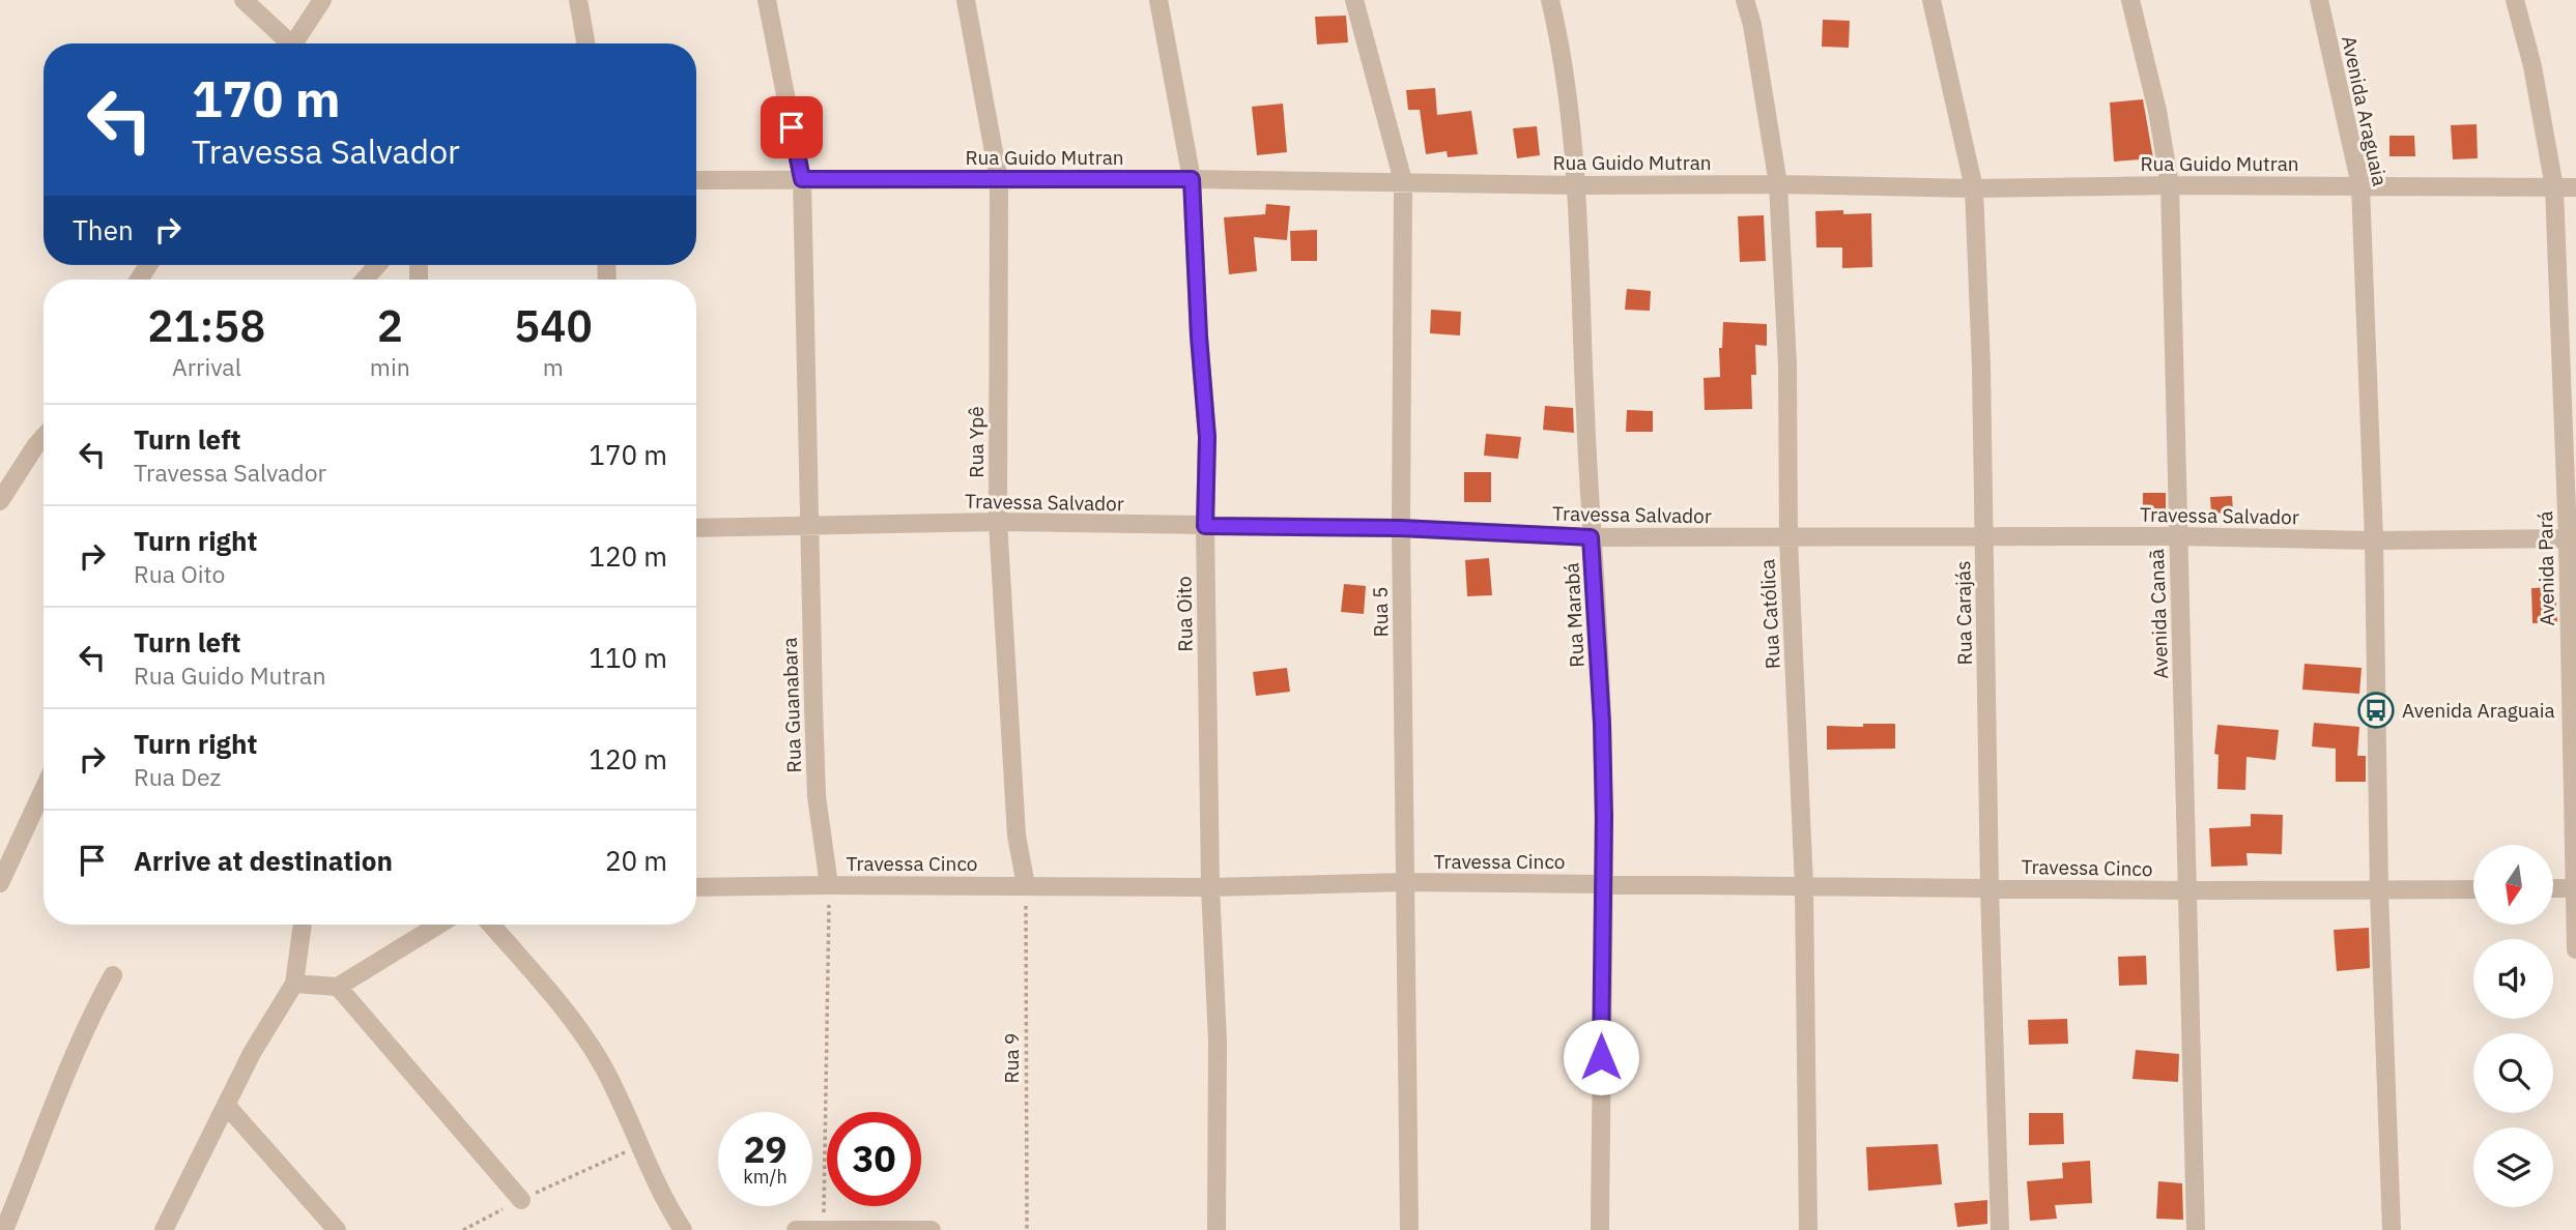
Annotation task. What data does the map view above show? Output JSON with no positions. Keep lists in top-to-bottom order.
{
  "streets": {
    "street": [
      "Avenida Araguaia",
      "Rua Guido Mutran",
      "Rua Ypê",
      "Travessa Salvador",
      "Avenida Pará",
      "Rua 5",
      "Rua Carajás",
      "Rua Oito",
      "Rua Católica",
      "Avenida Canaã",
      "Rua Marabá",
      "Rua Guanabara",
      "Travessa Cinco"
    ],
    "path": ["Rua 9"]
  },
  "crossings": [
    ["Avenida Araguaia", "Rua Guido Mutran"],
    ["Avenida Araguaia", "Travessa Salvador"],
    ["Avenida Araguaia", "Travessa Cinco"],
    ["Rua Guido Mutran", "Rua Ypê"],
    ["Rua Guido Mutran", "Avenida Pará"],
    ["Rua Guido Mutran", "Rua 5"],
    ["Rua Guido Mutran", "Rua Carajás"],
    ["Rua Guido Mutran", "Rua Oito"],
    ["Rua Guido Mutran", "Rua Católica"],
    ["Rua Guido Mutran", "Avenida Canaã"],
    ["Rua Guido Mutran", "Rua Marabá"],
    ["Rua Guido Mutran", "Rua Guanabara"],
    ["Rua Ypê", "Travessa Salvador"],
    ["Rua Ypê", "Travessa Cinco"],
    ["Rua Ypê", "Rua 9"],
    ["Travessa Salvador", "Avenida Pará"],
    ["Travessa Salvador", "Rua 5"],
    ["Travessa Salvador", "Rua Carajás"],
    ["Travessa Salvador", "Rua Oito"],
    ["Travessa Salvador", "Rua Católica"],
    ["Travessa Salvador", "Avenida Canaã"],
    ["Travessa Salvador", "Rua Marabá"],
    ["Travessa Salvador", "Rua Guanabara"],
    ["Rua 5", "Travessa Cinco"],
    ["Rua Carajás", "Travessa Cinco"],
    ["Rua Oito", "Travessa Cinco"],
    ["Rua Católica", "Travessa Cinco"],
    ["Avenida Canaã", "Travessa Cinco"],
    ["Rua Marabá", "Travessa Cinco"],
    ["Rua Guanabara", "Travessa Cinco"],
    ["Travessa Cinco", "Rua 9"]
  ],
  "places": {
    "bus stop": ["Avenida Araguaia"]
  },
  "north": "bottom",
  "page": {
    "turn": ["170 m", "Travessa Salvador"],
    "then": "Then",
    "eta": [
      "21:58",
      "Arrival",
      "2",
      "min",
      "540",
      "m"
    ],
    "list": [
      {
        "name": "Turn left",
        "note": "Travessa Salvador",
        "value": "170 m"
      },
      {
        "name": "Turn right",
        "note": "Rua Oito",
        "value": "120 m"
      },
      {
        "name": "Turn left",
        "note": "Rua Guido Mutran",
        "value": "110 m"
      },
      {
        "name": "Turn right",
        "note": "Rua Dez",
        "value": "120 m"
      },
      {
        "name": "Arrive at destination",
        "value": "20 m"
      }
    ],
    "speed": "29 km/h",
    "limit": "30"
  }
}
